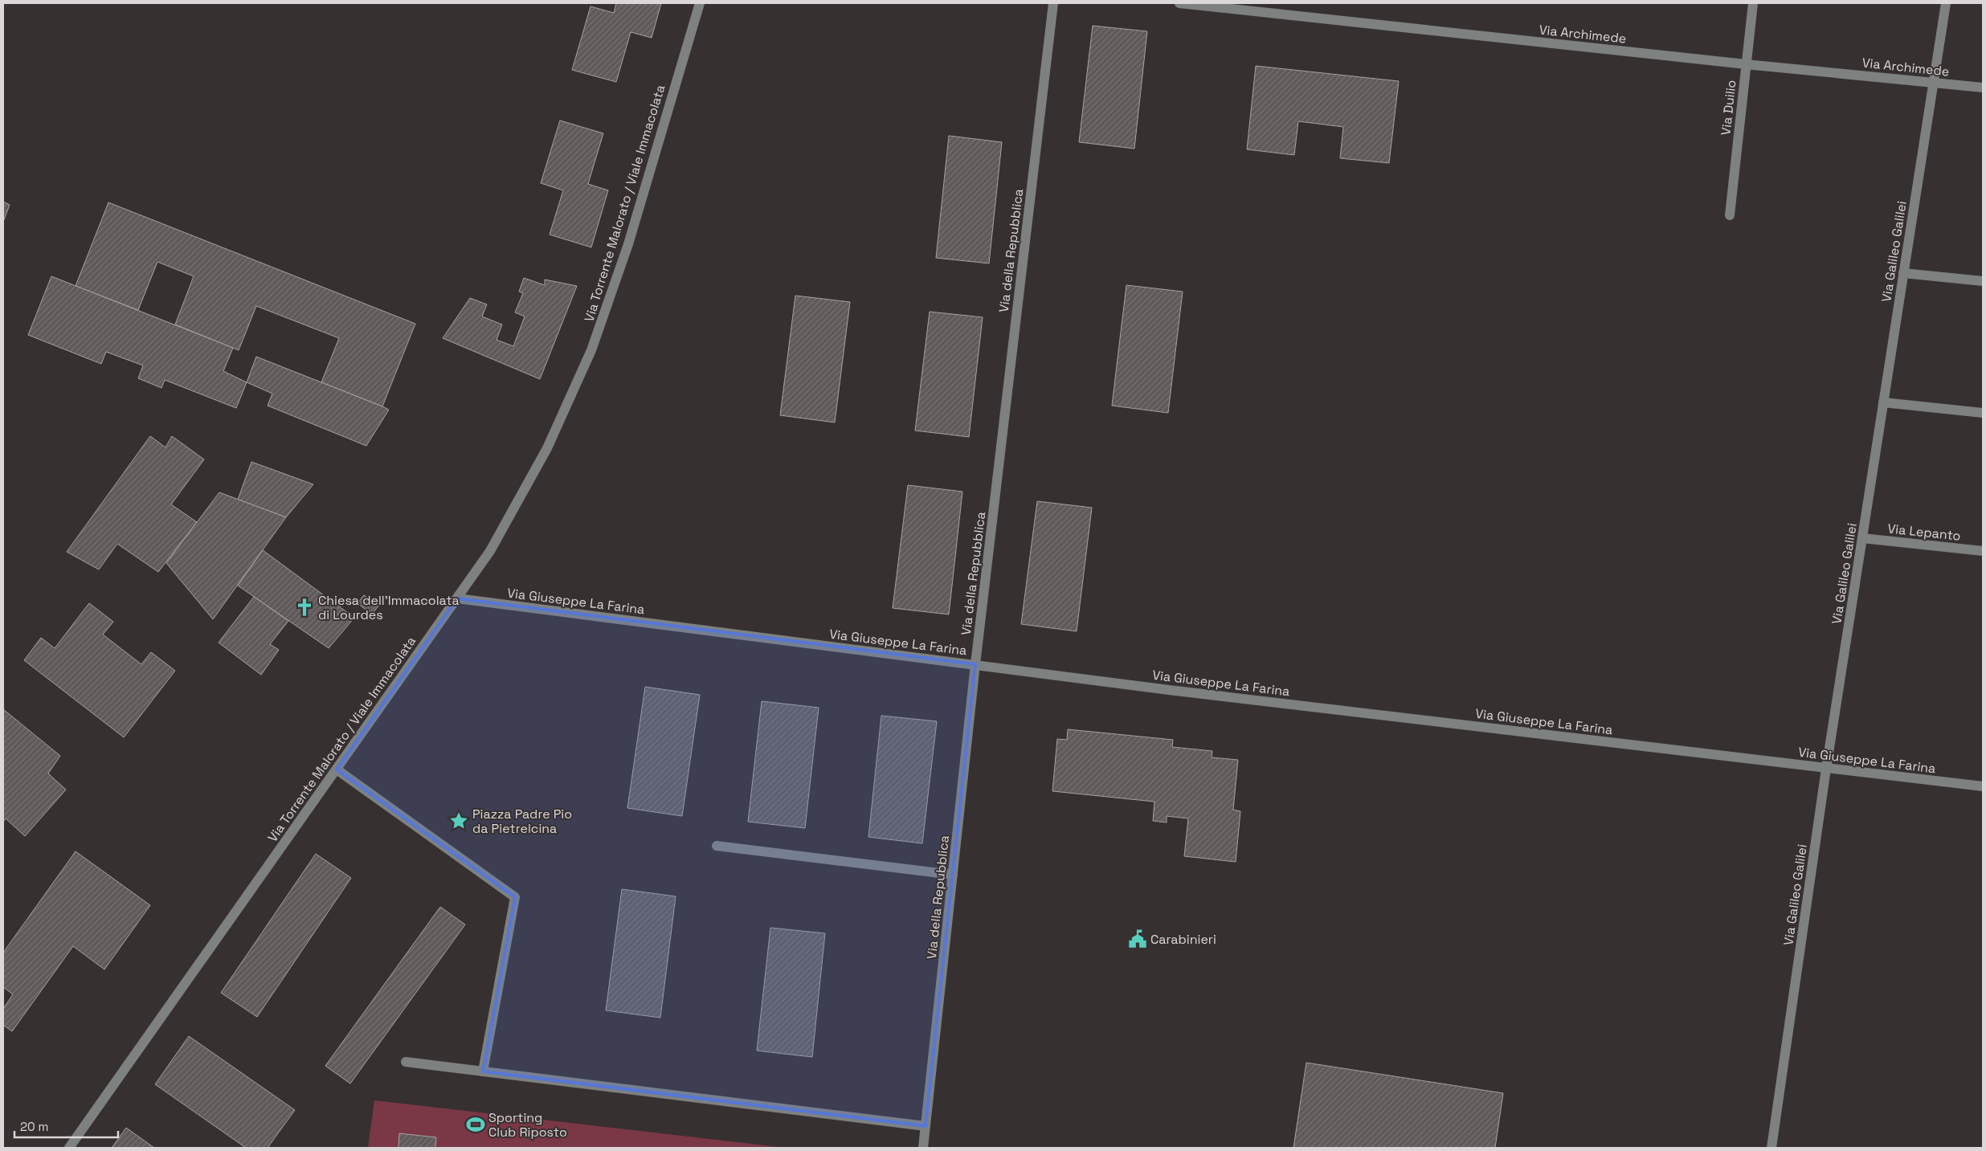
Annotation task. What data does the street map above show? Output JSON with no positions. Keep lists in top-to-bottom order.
{
  "streets": {
    "street": [
      "Via Archimede",
      "Via Duilio",
      "Via Torrente Malorato / Viale Immacolata",
      "Via della Repubblica",
      "Via Galileo Galilei",
      "Via Lepanto",
      "Via Giuseppe La Farina"
    ]
  },
  "crossings": [
    ["Via Archimede", "Via Duilio"],
    ["Via Archimede", "Via Galileo Galilei"],
    ["Via Torrente Malorato / Viale Immacolata", "Via Giuseppe La Farina"],
    ["Via della Repubblica", "Via Giuseppe La Farina"],
    ["Via Galileo Galilei", "Via Lepanto"],
    ["Via Galileo Galilei", "Via Giuseppe La Farina"]
  ],
  "places": {
    "church": ["Chiesa dell'Immacolata di Lourdes"],
    "place": ["Piazza Padre Pio da Pietrelcina"],
    "public building": ["Carabinieri"],
    "sports": ["Sporting Club Riposto"]
  },
  "scale_bar": "20 m"
}
